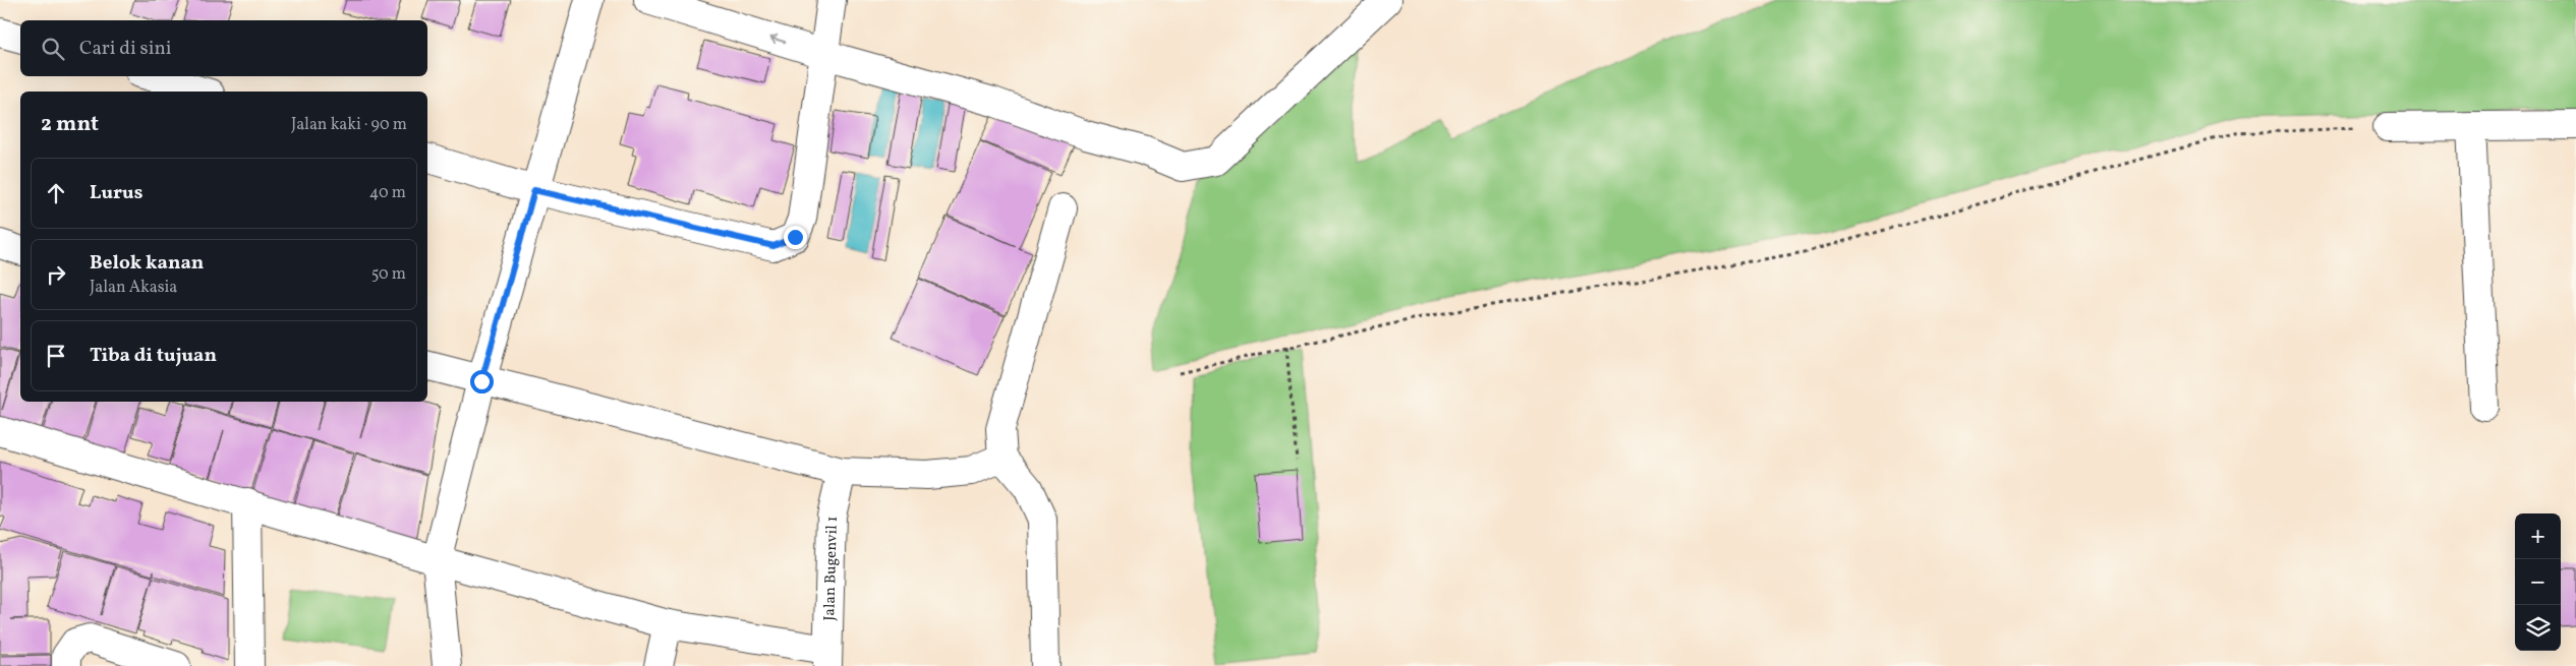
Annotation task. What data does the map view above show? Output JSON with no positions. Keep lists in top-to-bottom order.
{
  "streets": {
    "street": ["Jalan Bugenvil 1"]
  },
  "page": {
    "search": "Cari di sini",
    "heading": ["2 mnt", "Jalan kaki · 90 m"],
    "list": [
      ["Lurus", "40 m"],
      ["Belok kanan", "Jalan Akasia", "50 m"],
      "Tiba di tujuan"
    ],
    "map_buttons": ["+", "−"]
  }
}
